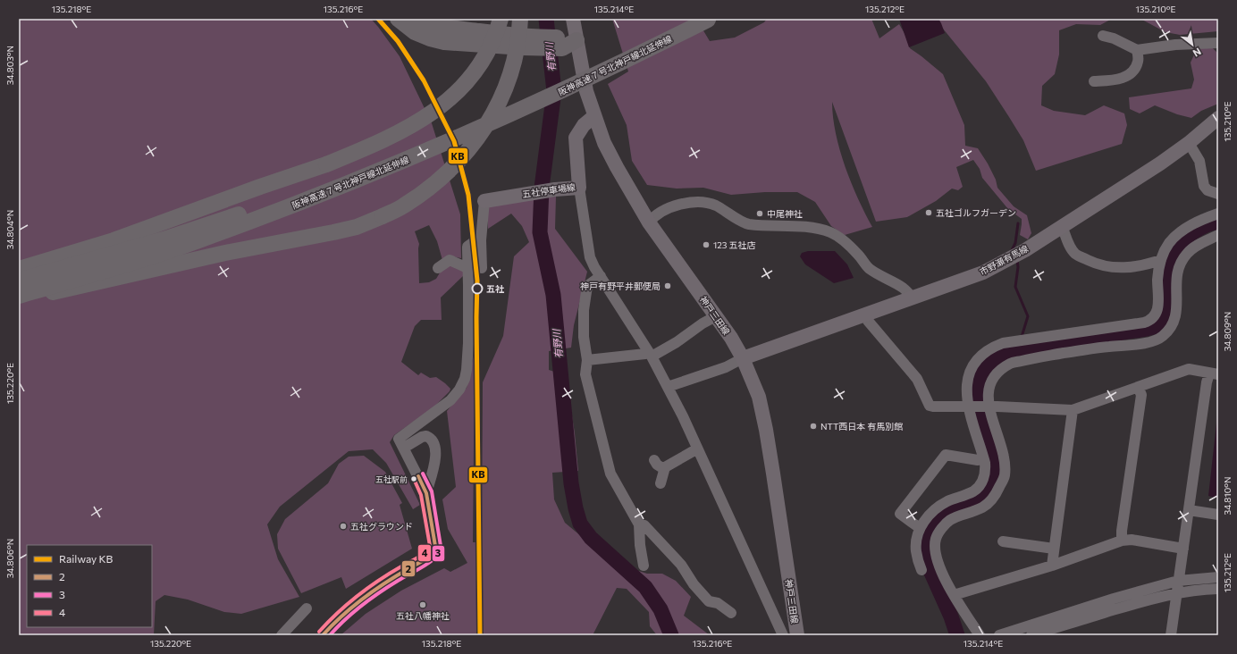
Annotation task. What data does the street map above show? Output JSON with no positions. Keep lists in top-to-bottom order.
{
  "streets": {
    "highway": ["阪神高速７号北神戸線北延伸線"],
    "main road": ["五社停車場線", "市野瀬有馬線", "神戸三田線"]
  },
  "crossings": [
    ["五社停車場線", "神戸三田線"],
    ["市野瀬有馬線", "神戸三田線"]
  ],
  "water": ["有野川"],
  "places": [
    "五社ゴルフガーデン",
    "中尾神社",
    "123 五社店",
    "神戸有野平井郵便局",
    "五社",
    "NTT西日本 有馬別館",
    "五社駅前",
    "五社グラウンド",
    "五社八幡神社"
  ],
  "lines": [
    "rail line KB",
    "transit line 3",
    "transit line 2",
    "transit line 4"
  ],
  "legend": [
    "Railway KB",
    "2",
    "3",
    "4"
  ],
  "north": "bottom right",
  "coordinates": [
    "135.218°E",
    "135.216°E",
    "135.214°E",
    "135.212°E",
    "135.210°E",
    "34.803°N",
    "34.804°N",
    "34.809°N",
    "135.220°E",
    "34.810°N",
    "34.806°N"
  ]
}
